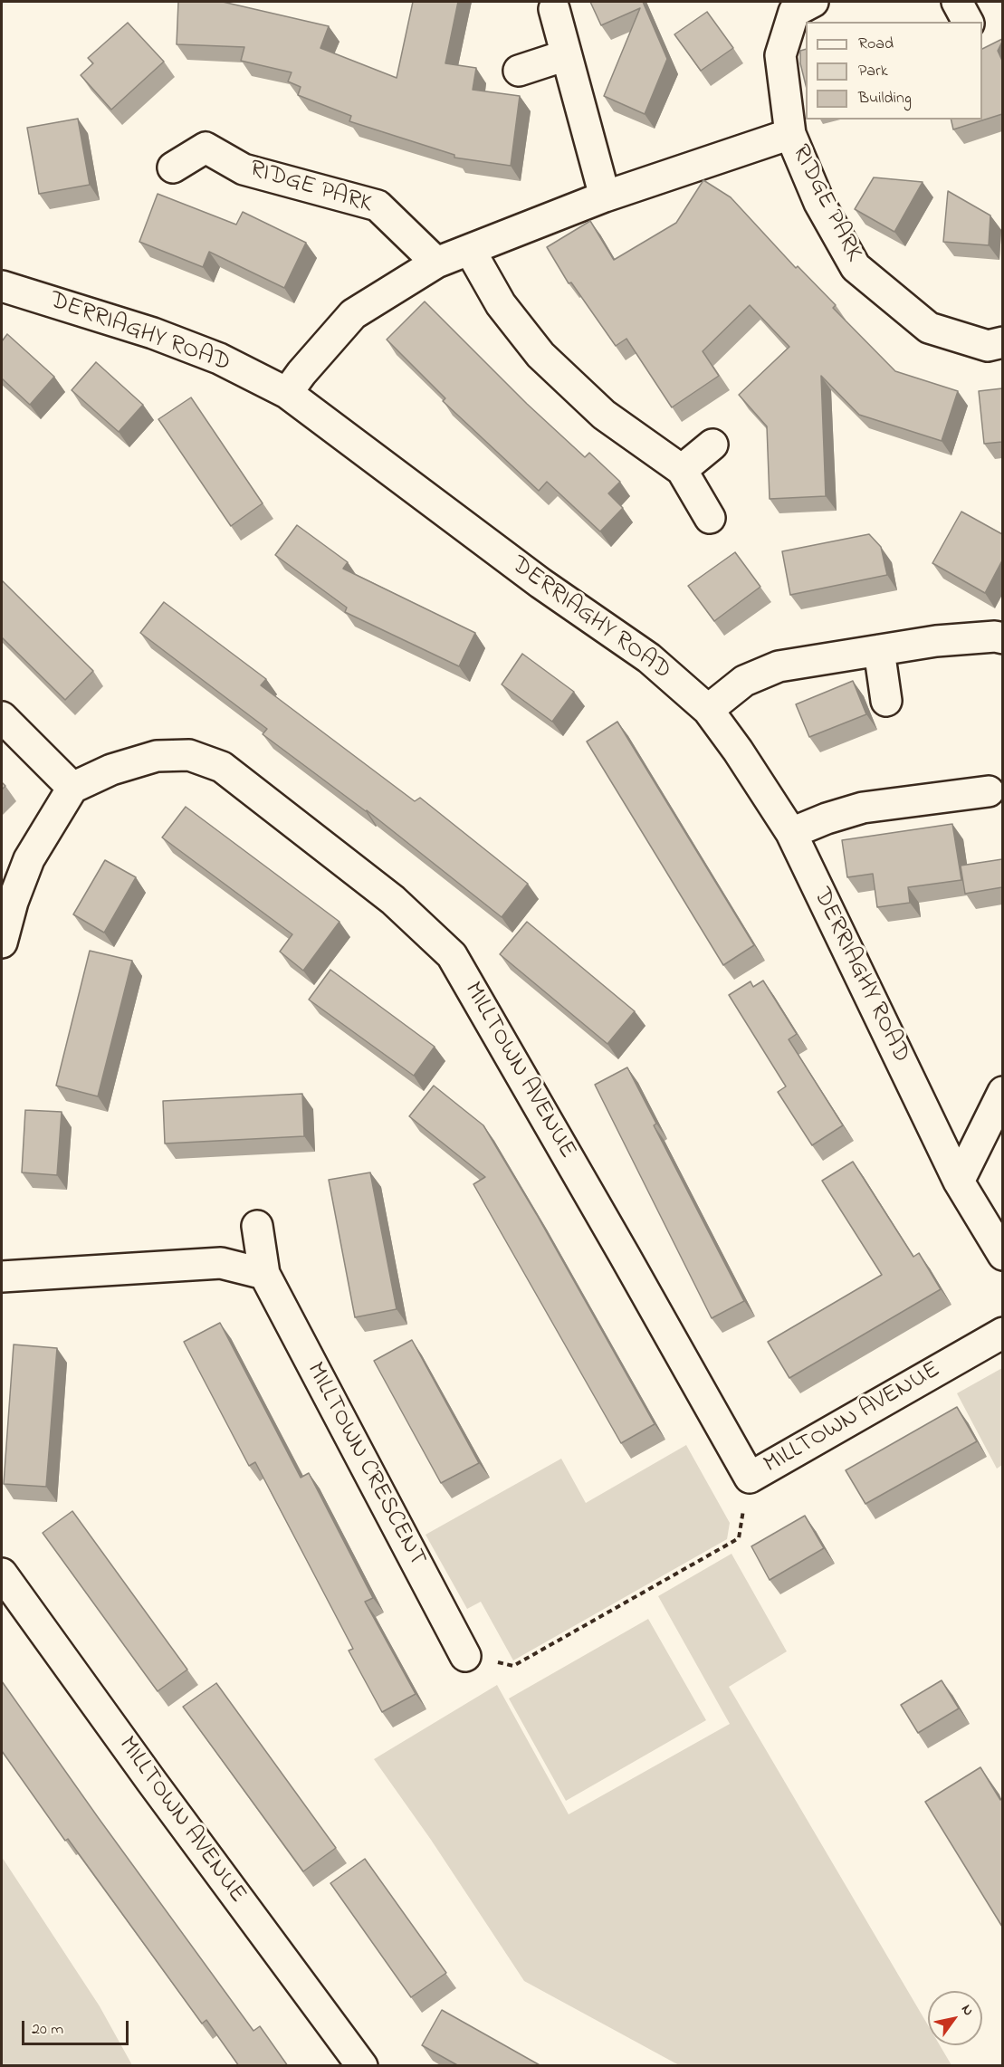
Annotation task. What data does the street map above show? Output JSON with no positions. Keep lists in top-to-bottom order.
{
  "streets": {
    "street": [
      "RIDGE PARK",
      "DERRIAGHY ROAD",
      "MILLTOWN AVENUE",
      "MILLTOWN CRESCENT"
    ]
  },
  "crossings": [
    ["RIDGE PARK", "DERRIAGHY ROAD"]
  ],
  "legend": ["Road", "Park", "Building"],
  "scale_bar": "20 m",
  "north": "top right"
}
